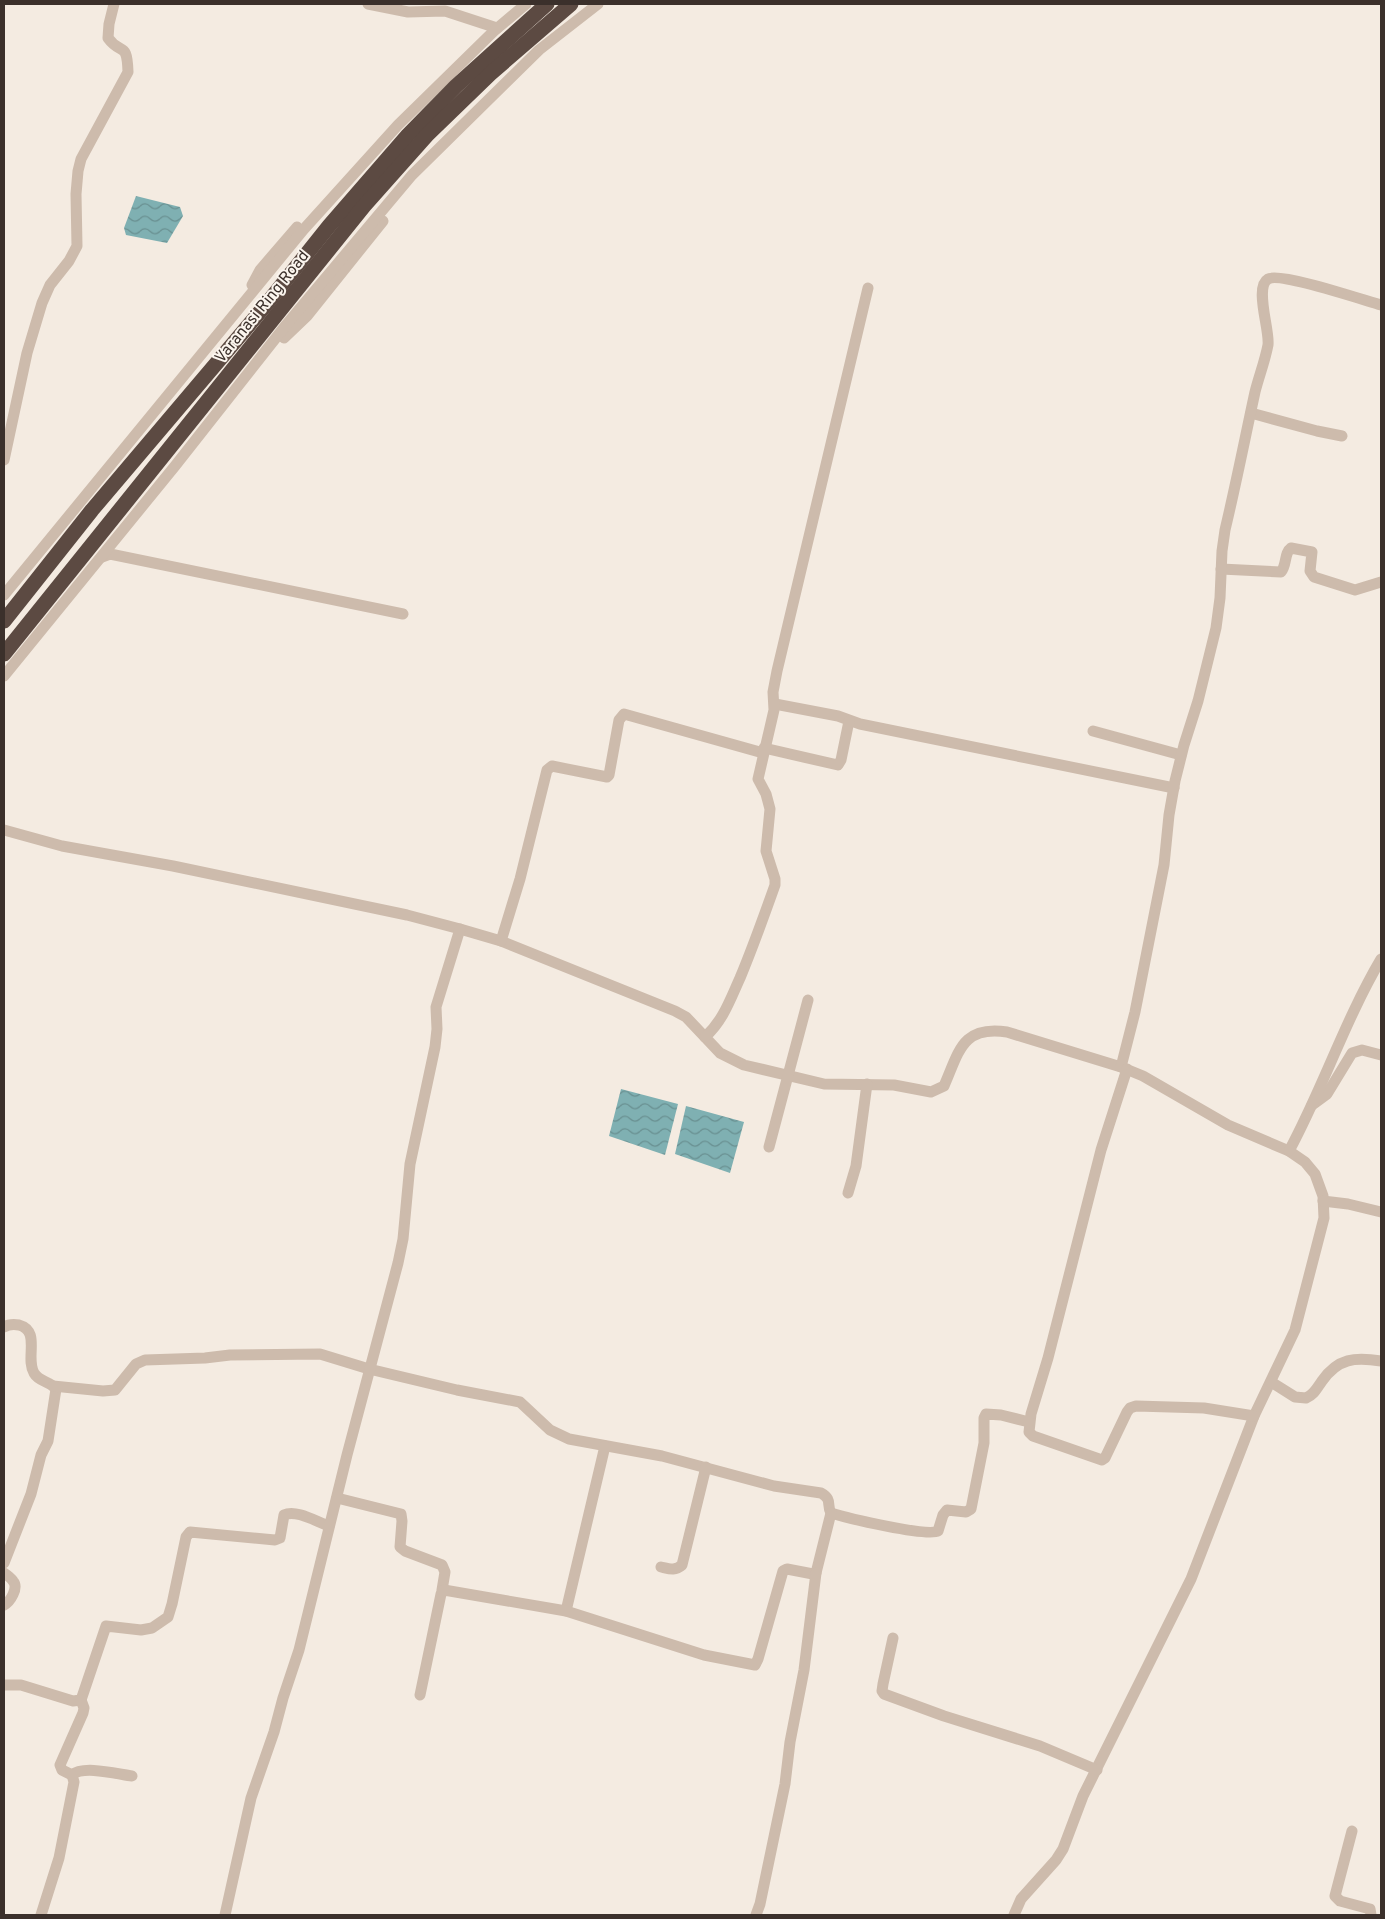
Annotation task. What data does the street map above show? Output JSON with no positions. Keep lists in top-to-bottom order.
{
  "streets": {
    "highway": ["Varanasi Ring Road"]
  }
}
